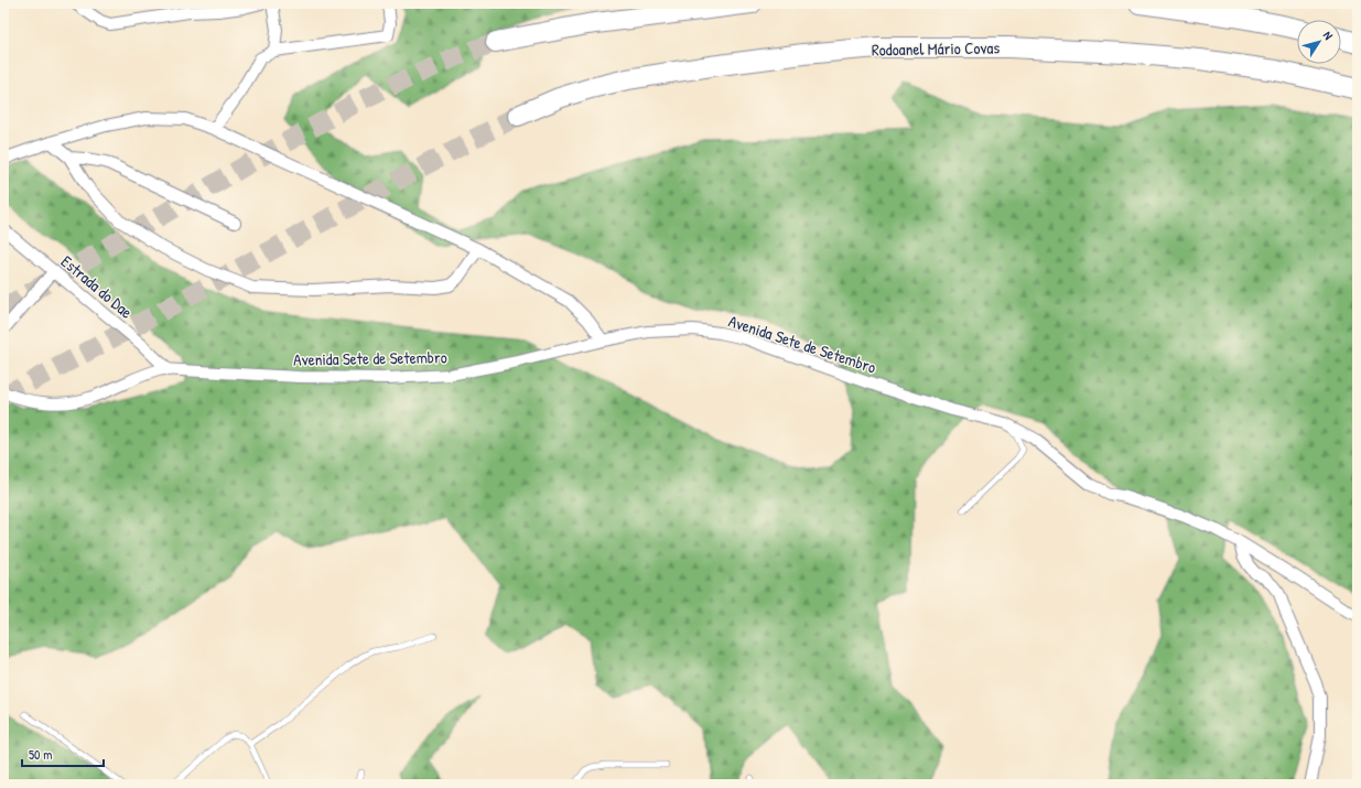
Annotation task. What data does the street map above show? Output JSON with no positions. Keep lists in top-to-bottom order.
{
  "streets": {
    "highway": ["Rodoanel Mário Covas"],
    "street": ["Estrada do Dae", "Avenida Sete de Setembro"]
  },
  "crossings": [
    ["Estrada do Dae", "Avenida Sete de Setembro"]
  ],
  "scale_bar": "50 m",
  "north": "top right"
}
